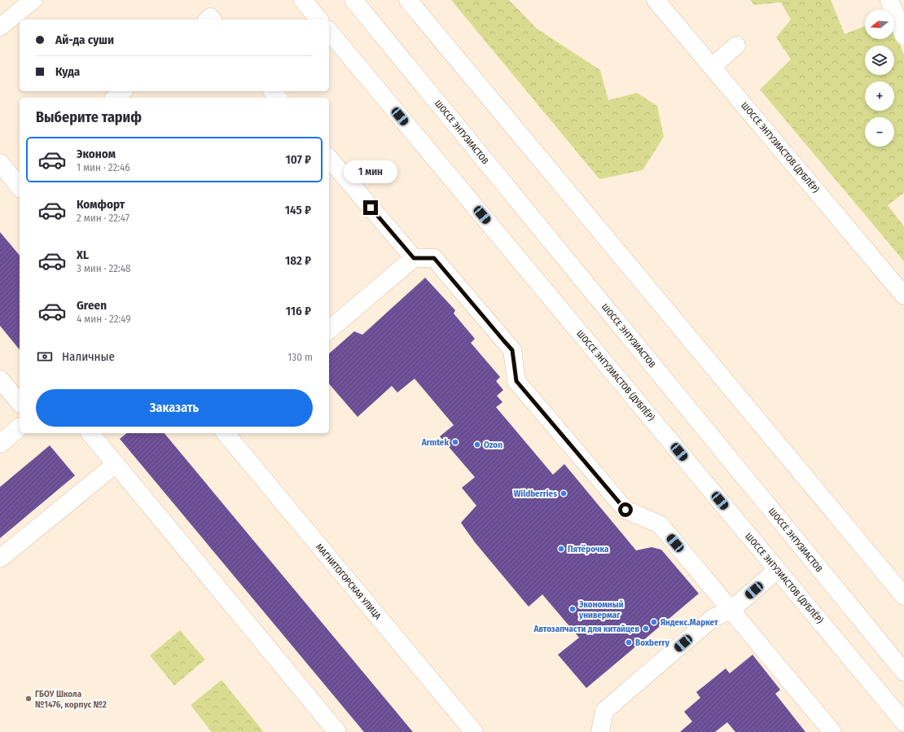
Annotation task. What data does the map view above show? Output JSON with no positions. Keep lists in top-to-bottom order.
{
  "streets": {
    "main road": ["ШОССЕ ЭНТУЗИАСТОВ", "ШОССЕ ЭНТУЗИАСТОВ (ДУБЛЁР)", "МАГНИТОГОРСКАЯ УЛИЦА"]
  },
  "places": [
    "Armtek",
    "Ozon",
    "Wildberries",
    "Пятёрочка",
    "Экономный универмаг",
    "Яндекс.Маркет",
    "Автозапчасти для китайцев",
    "Boxberry",
    "ГБОУ Школа №1476, корпус №2"
  ],
  "north": "left",
  "page": {
    "map_buttons": ["+", "−"],
    "banner": ["Ай-да суши", "Куда"],
    "heading": "Выберите тариф",
    "list": [
      {
        "name": "Эконом",
        "note": "1 мин · 22:46",
        "value": "107 ₽"
      },
      {
        "name": "Комфорт",
        "note": "2 мин · 22:47",
        "value": "145 ₽"
      },
      {
        "name": "XL",
        "note": "3 мин · 22:48",
        "value": "182 ₽"
      },
      {
        "name": "Green",
        "note": "4 мин · 22:49",
        "value": "116 ₽"
      }
    ],
    "bubble": "1 мин",
    "pay": ["Наличные", "130 m"],
    "buttons": "Заказать"
  }
}
